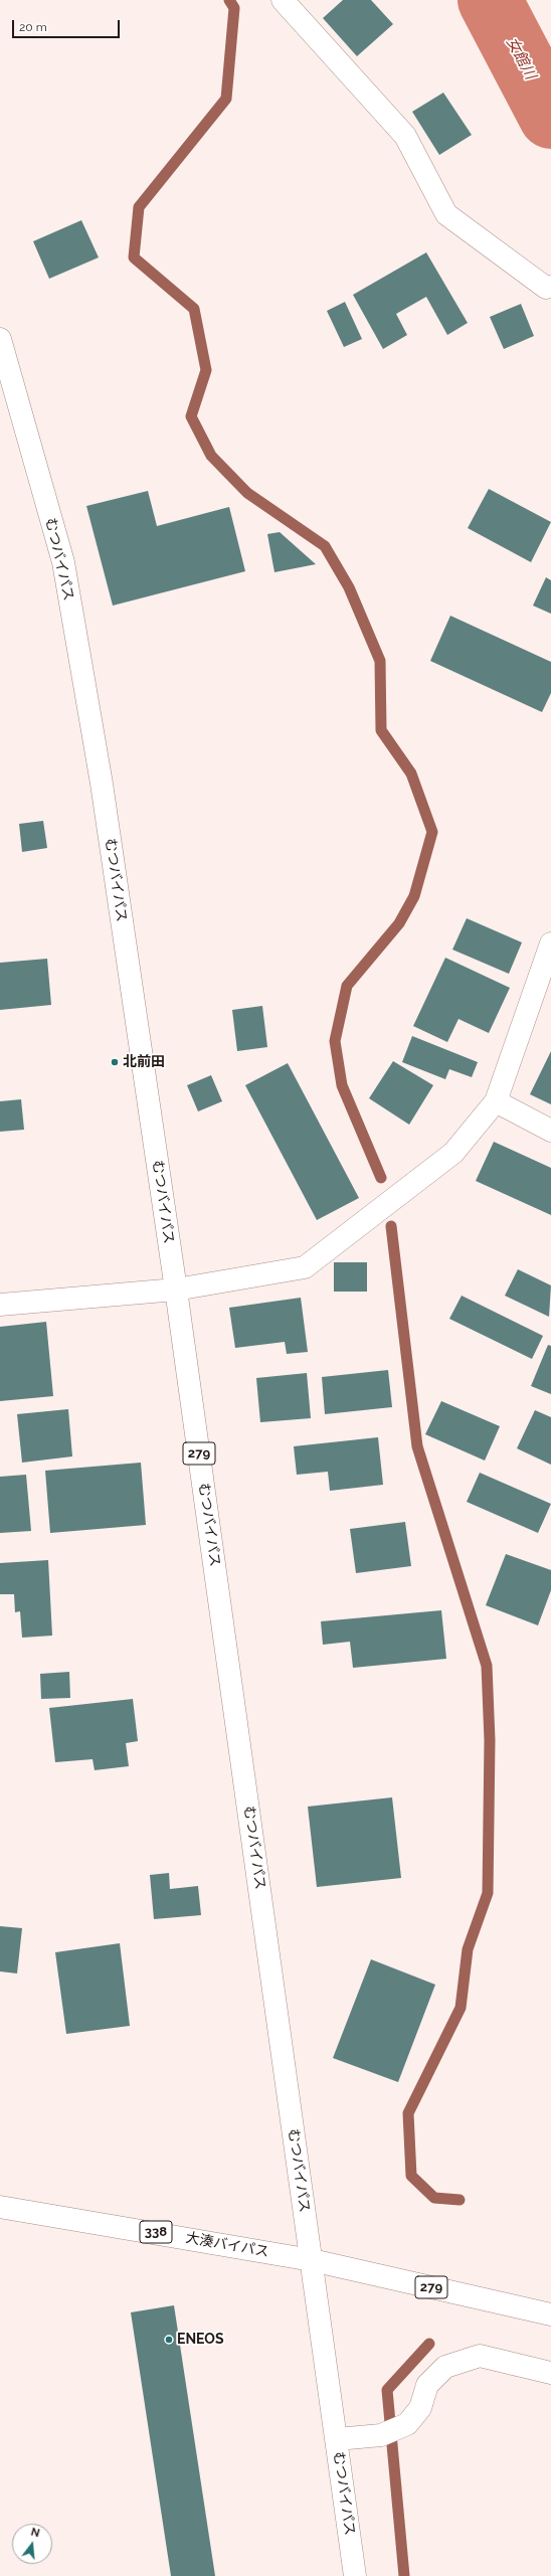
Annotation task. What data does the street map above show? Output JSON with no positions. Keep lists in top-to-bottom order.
{
  "streets": {
    "main road": [
      "むつバイパス",
      "279",
      "338",
      "大湊バイパス"
    ]
  },
  "crossings": [
    ["むつバイパス", "279"],
    ["むつバイパス", "大湊バイパス"],
    ["279", "大湊バイパス"]
  ],
  "water": ["女館川"],
  "places": ["北前田", "ENEOS"],
  "scale_bar": "20 m",
  "north": "top"
}
